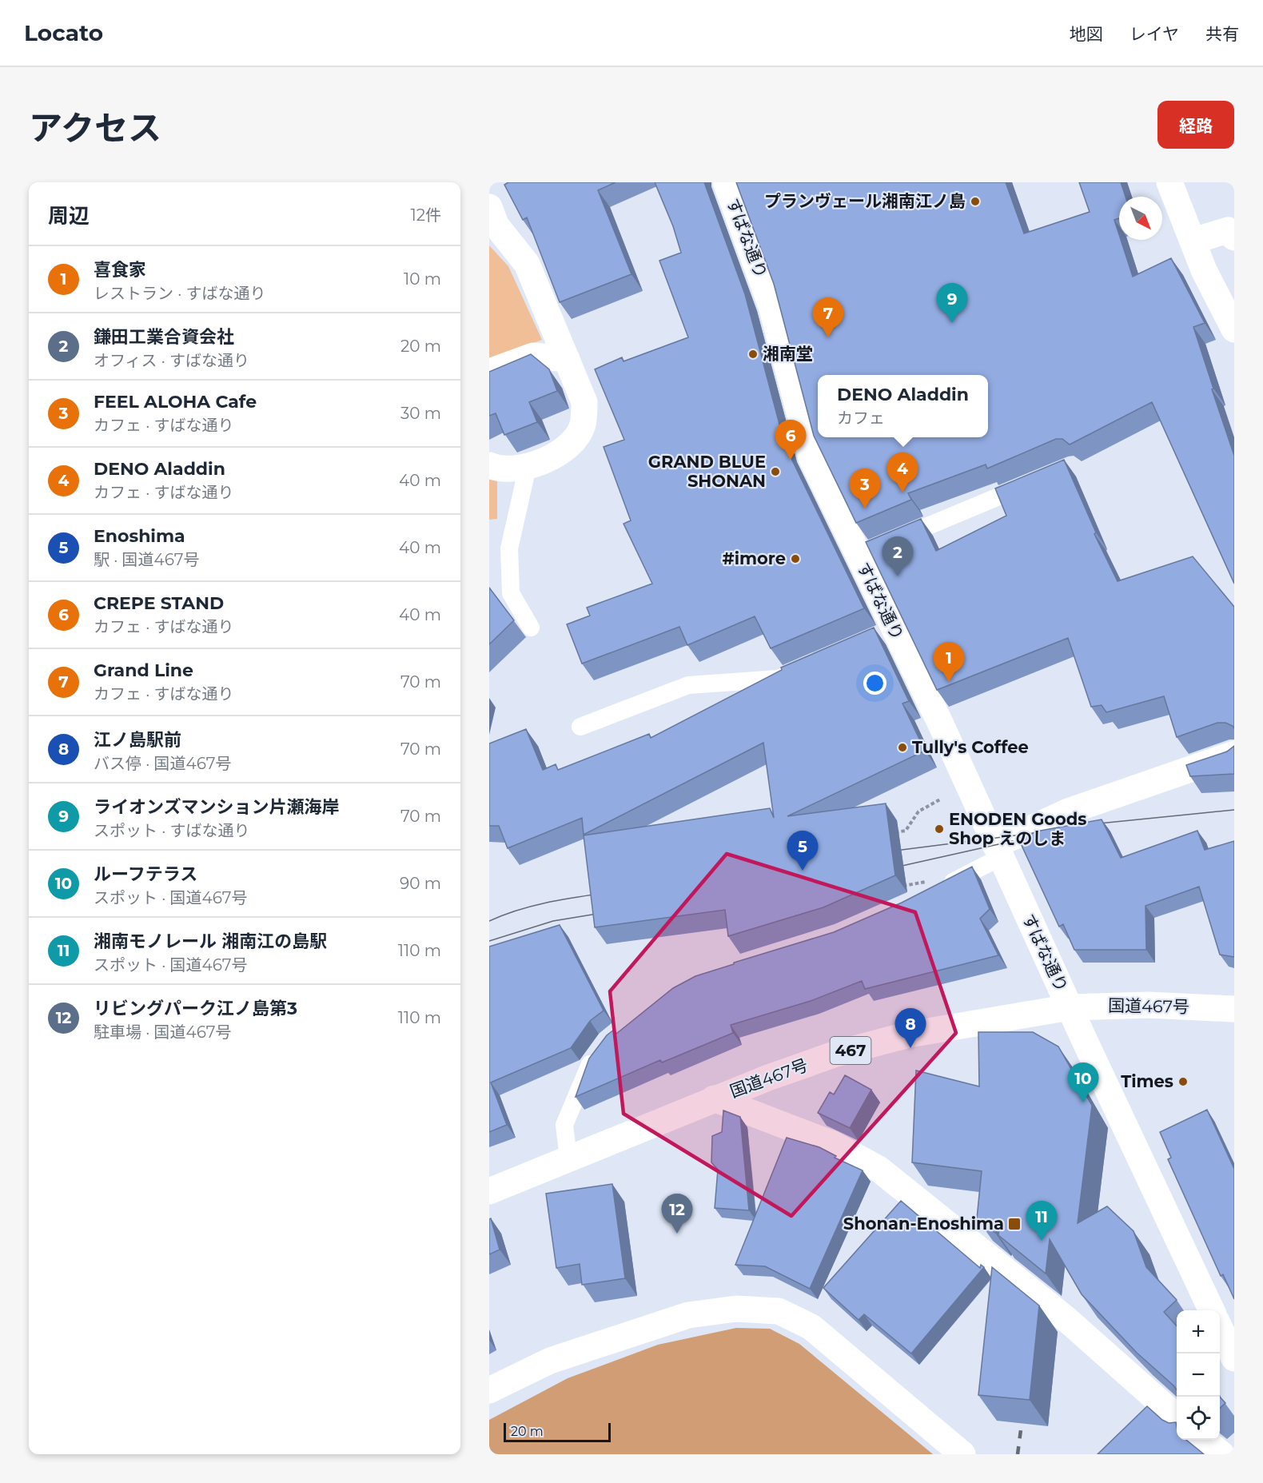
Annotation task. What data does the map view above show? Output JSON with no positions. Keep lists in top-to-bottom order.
{
  "streets": {
    "main road": ["すばな通り", "国道467号", "467"]
  },
  "crossings": [
    ["すばな通り", "国道467号"]
  ],
  "places": {
    "other": [
      "プランヴェール湘南江ノ島",
      "湘南堂",
      "GRAND BLUE SHONAN",
      "#imore",
      "Tully's Coffee",
      "ENODEN Goods Shop えのしま",
      "Times"
    ],
    "transit": ["Shonan-Enoshima"]
  },
  "scale_bar": "20 m",
  "north": "bottom right",
  "page": {
    "header": "Locato",
    "nav": ["地図", "レイヤ", "共有"],
    "title": "アクセス",
    "buttons": "経路",
    "heading": ["周辺", "12件"],
    "list": [
      {
        "mark": "1",
        "name": "喜食家",
        "note": "レストラン · すばな通り",
        "value": "10 m"
      },
      {
        "mark": "2",
        "name": "鎌田工業合資会社",
        "note": "オフィス · すばな通り",
        "value": "20 m"
      },
      {
        "mark": "3",
        "name": "FEEL ALOHA Cafe",
        "note": "カフェ · すばな通り",
        "value": "30 m"
      },
      {
        "mark": "4",
        "name": "DENO Aladdin",
        "note": "カフェ · すばな通り",
        "value": "40 m"
      },
      {
        "mark": "5",
        "name": "Enoshima",
        "note": "駅 · 国道467号",
        "value": "40 m"
      },
      {
        "mark": "6",
        "name": "CREPE STAND",
        "note": "カフェ · すばな通り",
        "value": "40 m"
      },
      {
        "mark": "7",
        "name": "Grand Line",
        "note": "カフェ · すばな通り",
        "value": "70 m"
      },
      {
        "mark": "8",
        "name": "江ノ島駅前",
        "note": "バス停 · 国道467号",
        "value": "70 m"
      },
      {
        "mark": "9",
        "name": "ライオンズマンション片瀬海岸",
        "note": "スポット · すばな通り",
        "value": "70 m"
      },
      {
        "mark": "10",
        "name": "ルーフテラス",
        "note": "スポット · 国道467号",
        "value": "90 m"
      },
      {
        "mark": "11",
        "name": "湘南モノレール 湘南江の島駅",
        "note": "スポット · 国道467号",
        "value": "110 m"
      },
      {
        "mark": "12",
        "name": "リビングパーク江ノ島第3",
        "note": "駐車場 · 国道467号",
        "value": "110 m"
      }
    ],
    "pins": [
      "9",
      "7",
      "6",
      "4",
      "3",
      "2",
      "1",
      "5",
      "8",
      "10",
      "12",
      "11"
    ],
    "popup": ["DENO Aladdin", "カフェ"],
    "map_buttons": ["+", "−"],
    "scale": "20 m"
  }
}
